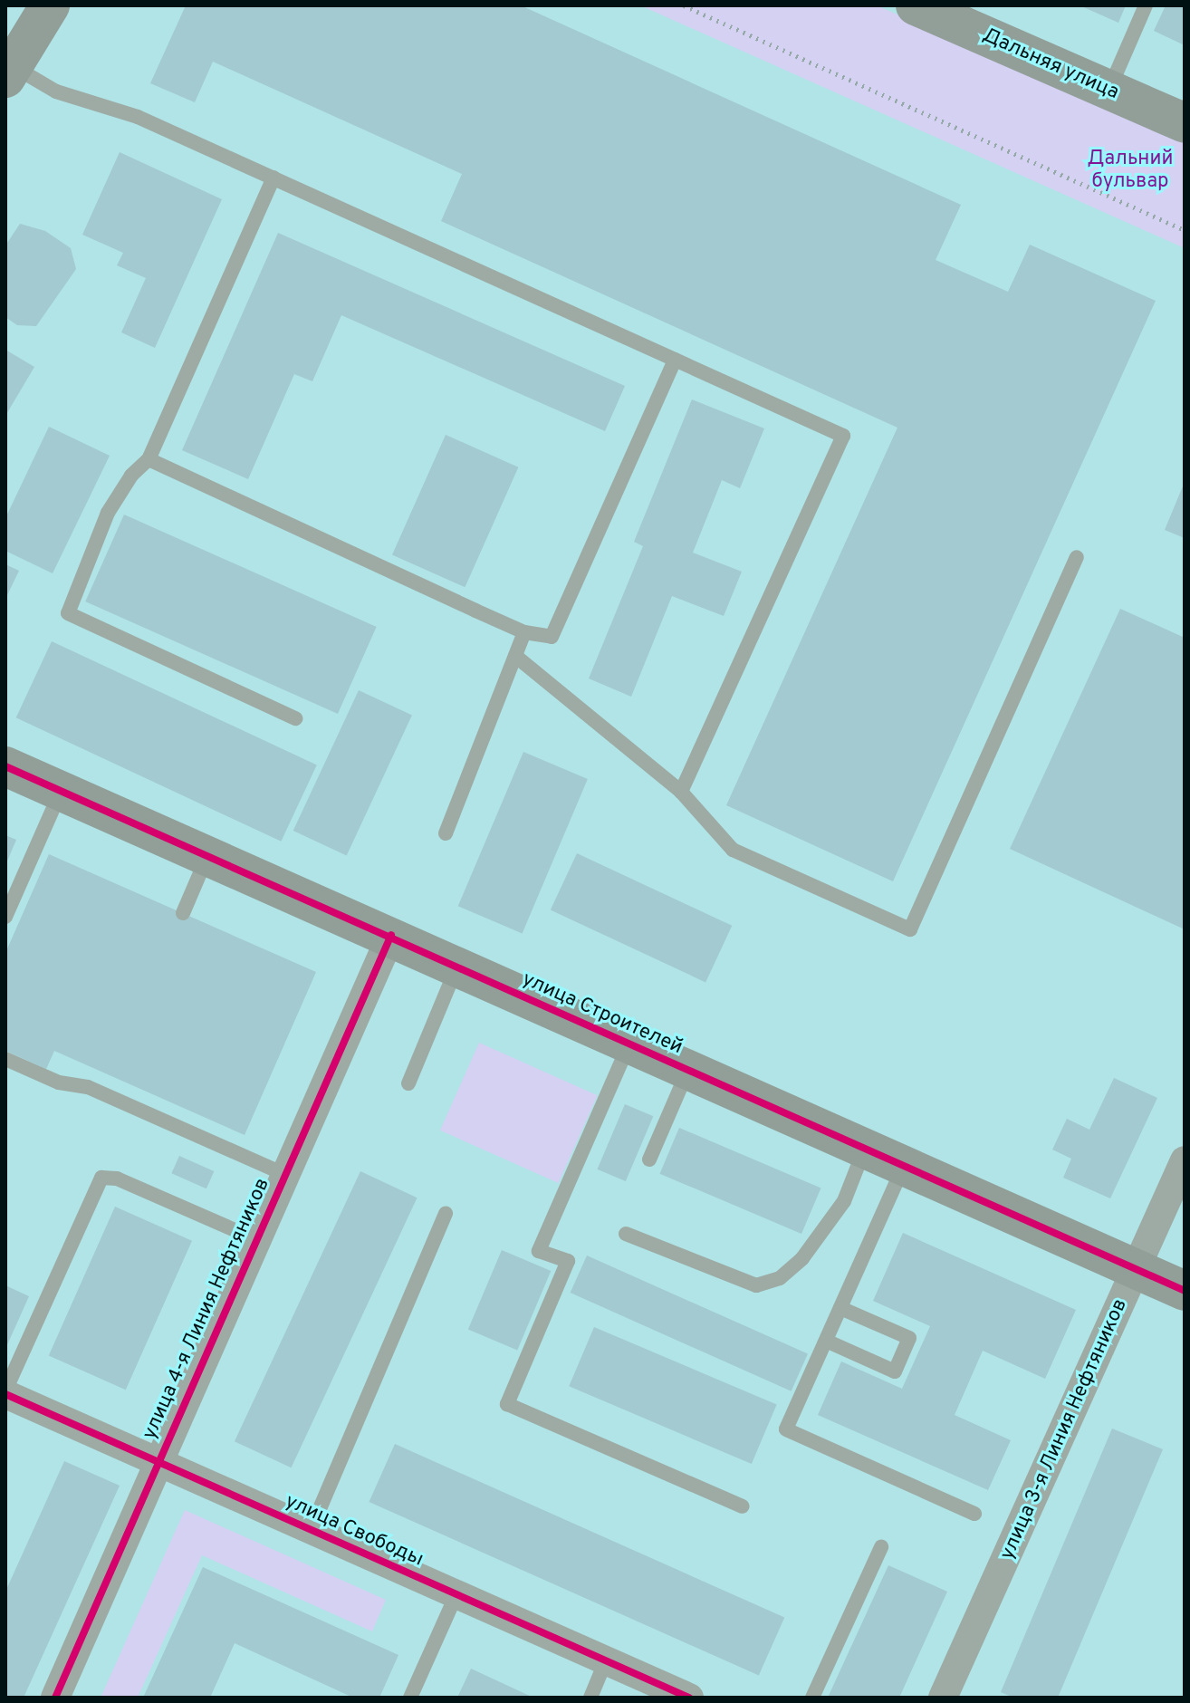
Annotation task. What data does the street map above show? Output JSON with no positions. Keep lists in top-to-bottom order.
{
  "streets": {
    "street": [
      "Дальняя улица",
      "улица Строителей",
      "улица 4-я Линия Нефтяников",
      "улица 3-я Линия Нефтяников",
      "улица Свободы"
    ]
  },
  "crossings": [
    ["улица Строителей", "улица 4-я Линия Нефтяников"],
    ["улица Строителей", "улица 3-я Линия Нефтяников"],
    ["улица 4-я Линия Нефтяников", "улица Свободы"]
  ],
  "parks": ["Дальний бульвар"]
}
